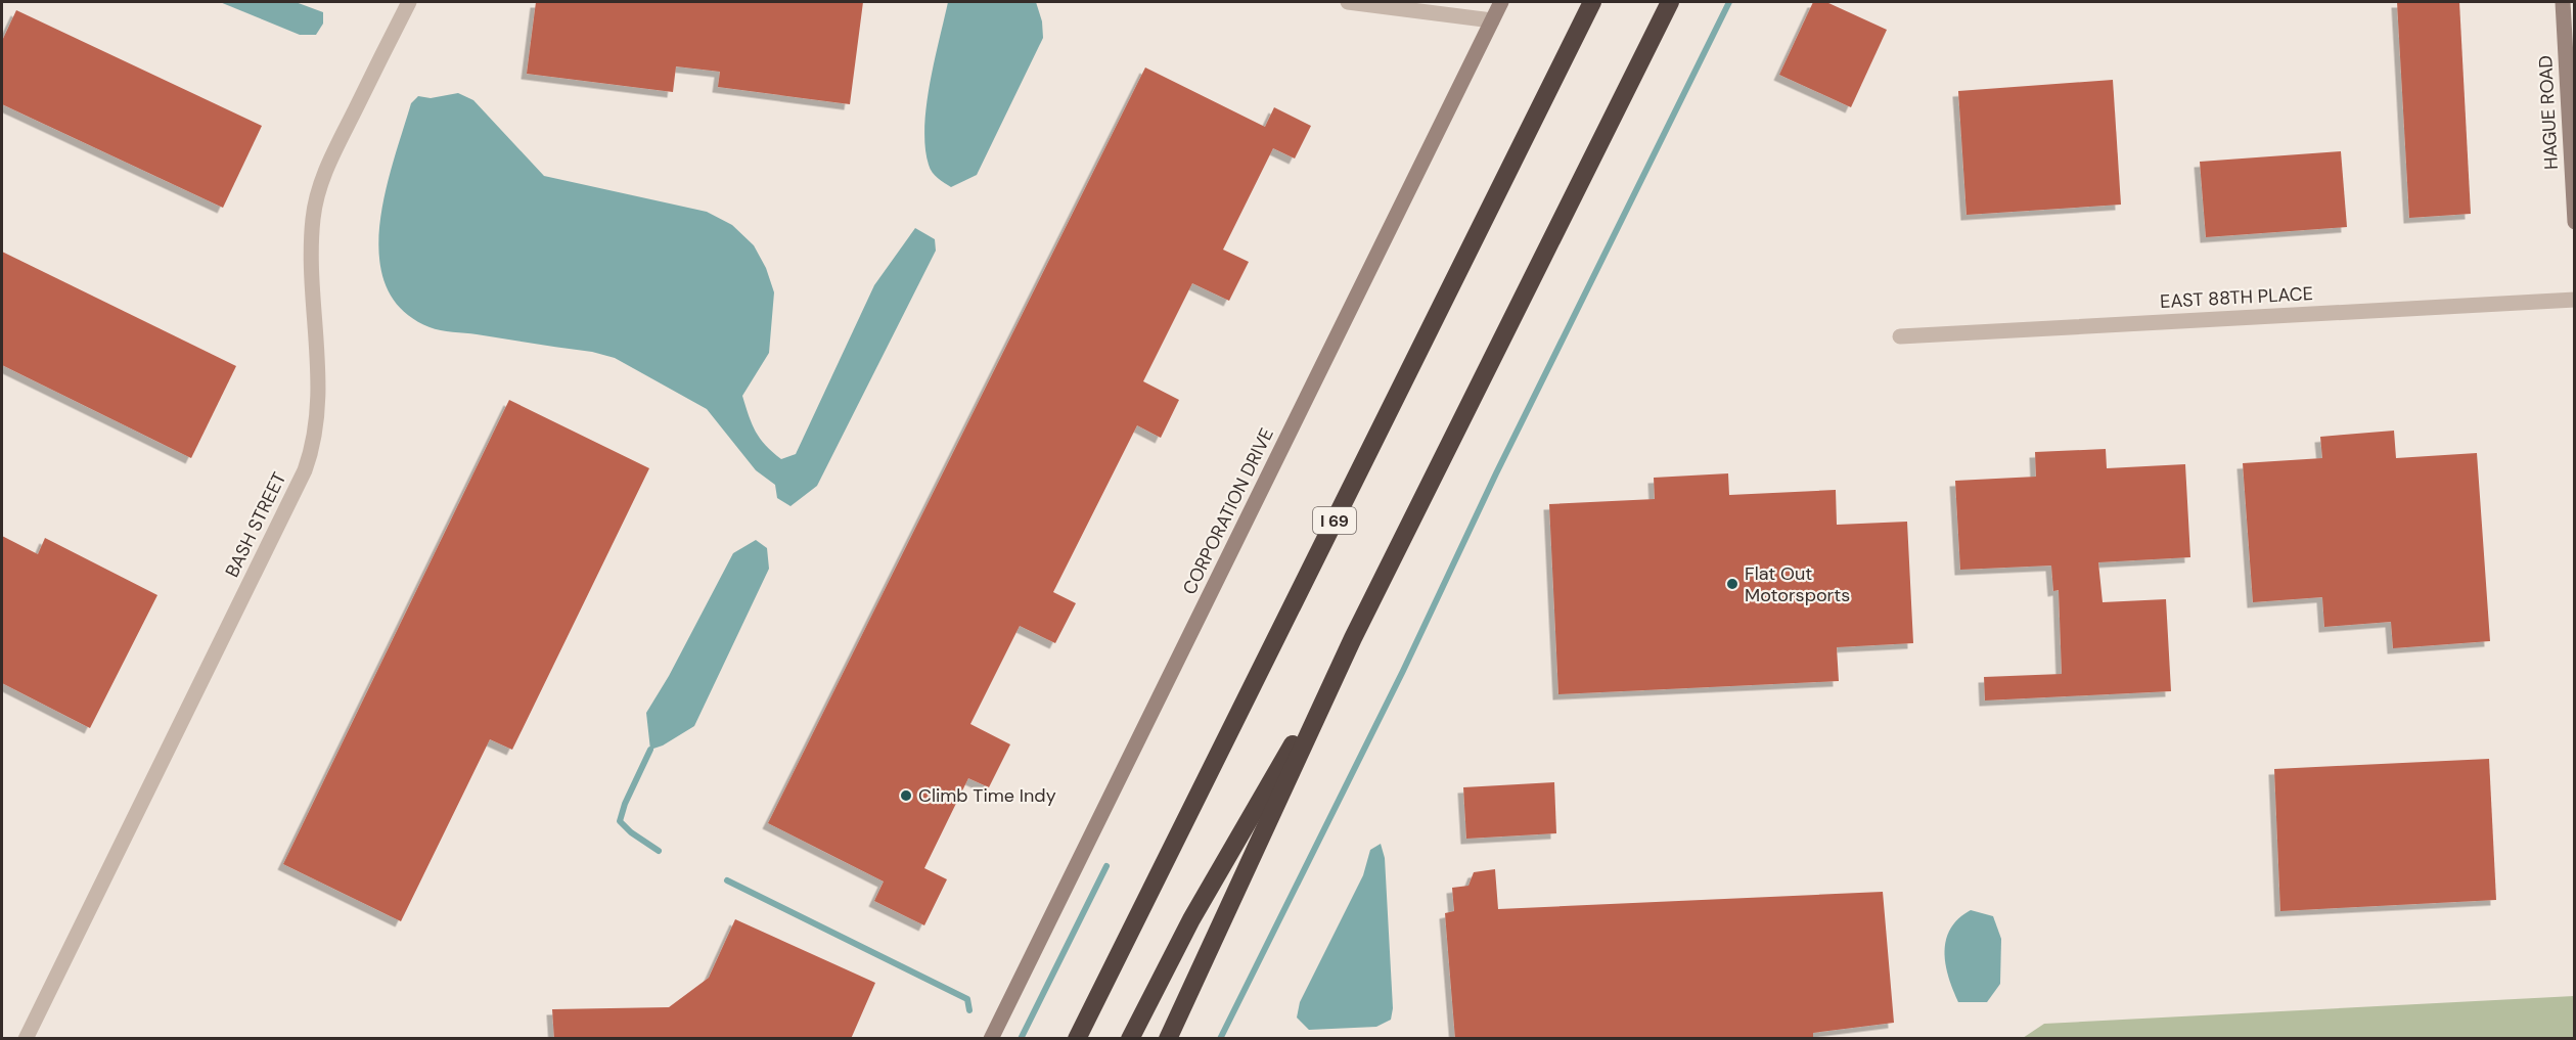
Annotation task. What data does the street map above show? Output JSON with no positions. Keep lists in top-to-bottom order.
{
  "streets": {
    "highway": ["I 69"],
    "street": [
      "HAGUE ROAD",
      "EAST 88TH PLACE",
      "CORPORATION DRIVE",
      "BASH STREET"
    ]
  },
  "places": ["Flat Out Motorsports", "Climb Time Indy"]
}
